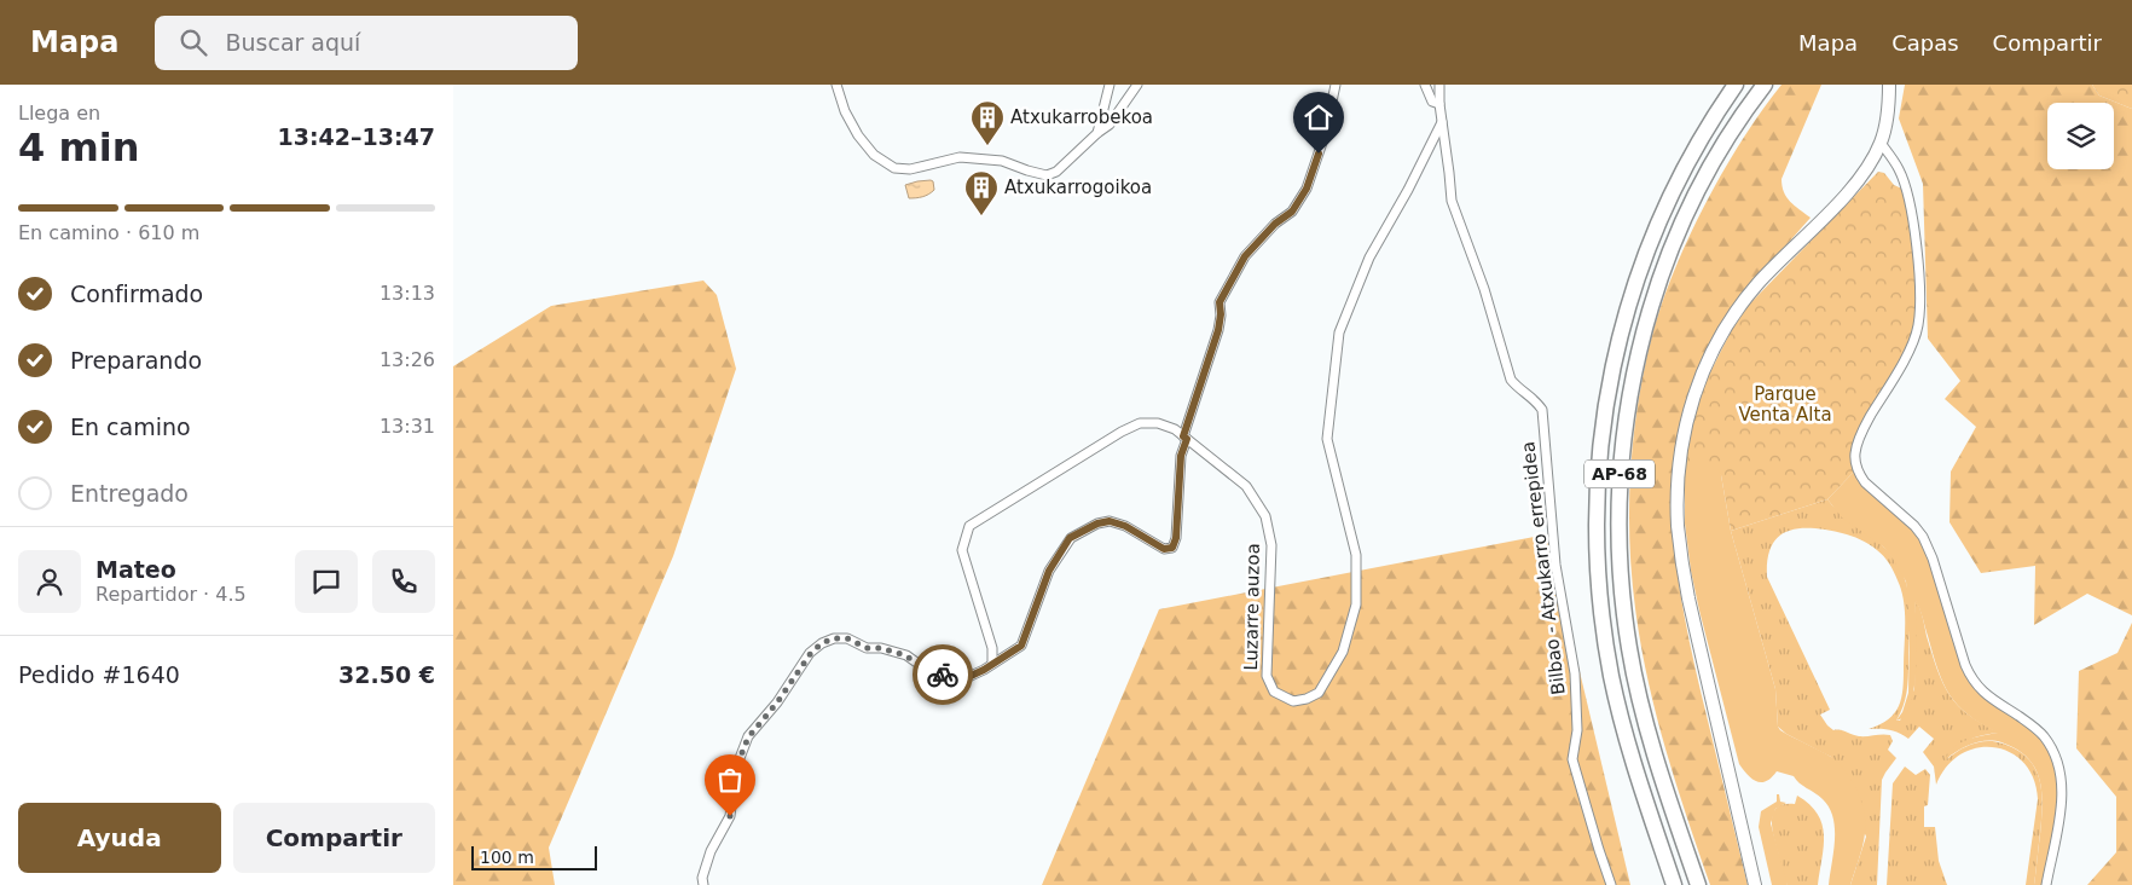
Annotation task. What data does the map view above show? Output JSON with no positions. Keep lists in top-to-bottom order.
{
  "streets": {
    "highway": ["AP-68"],
    "street": ["Bilbao - Atxukarro errepidea", "Luzarre auzoa"]
  },
  "crossings": [
    ["Bilbao - Atxukarro errepidea", "Luzarre auzoa"]
  ],
  "parks": ["Parque Venta Alta"],
  "places": {
    "building": ["Atxukarrobekoa", "Atxukarrogoikoa"]
  },
  "scale_bar": "100 m",
  "page": {
    "header": "Mapa",
    "search": "Buscar aquí",
    "nav": ["Mapa", "Capas", "Compartir"],
    "heading": ["4 min", "Llega en", "13:42–13:47"],
    "panel": [
      "Mateo",
      "Repartidor · 4.5",
      "Pedido #1640",
      "32.50 €"
    ],
    "bar": "En camino · 610 m",
    "list": [
      ["Confirmado", "13:13"],
      ["Preparando", "13:26"],
      ["En camino", "13:31"],
      "Entregado"
    ],
    "buttons": ["Ayuda", "Compartir"],
    "scale": "100 m"
  }
}
